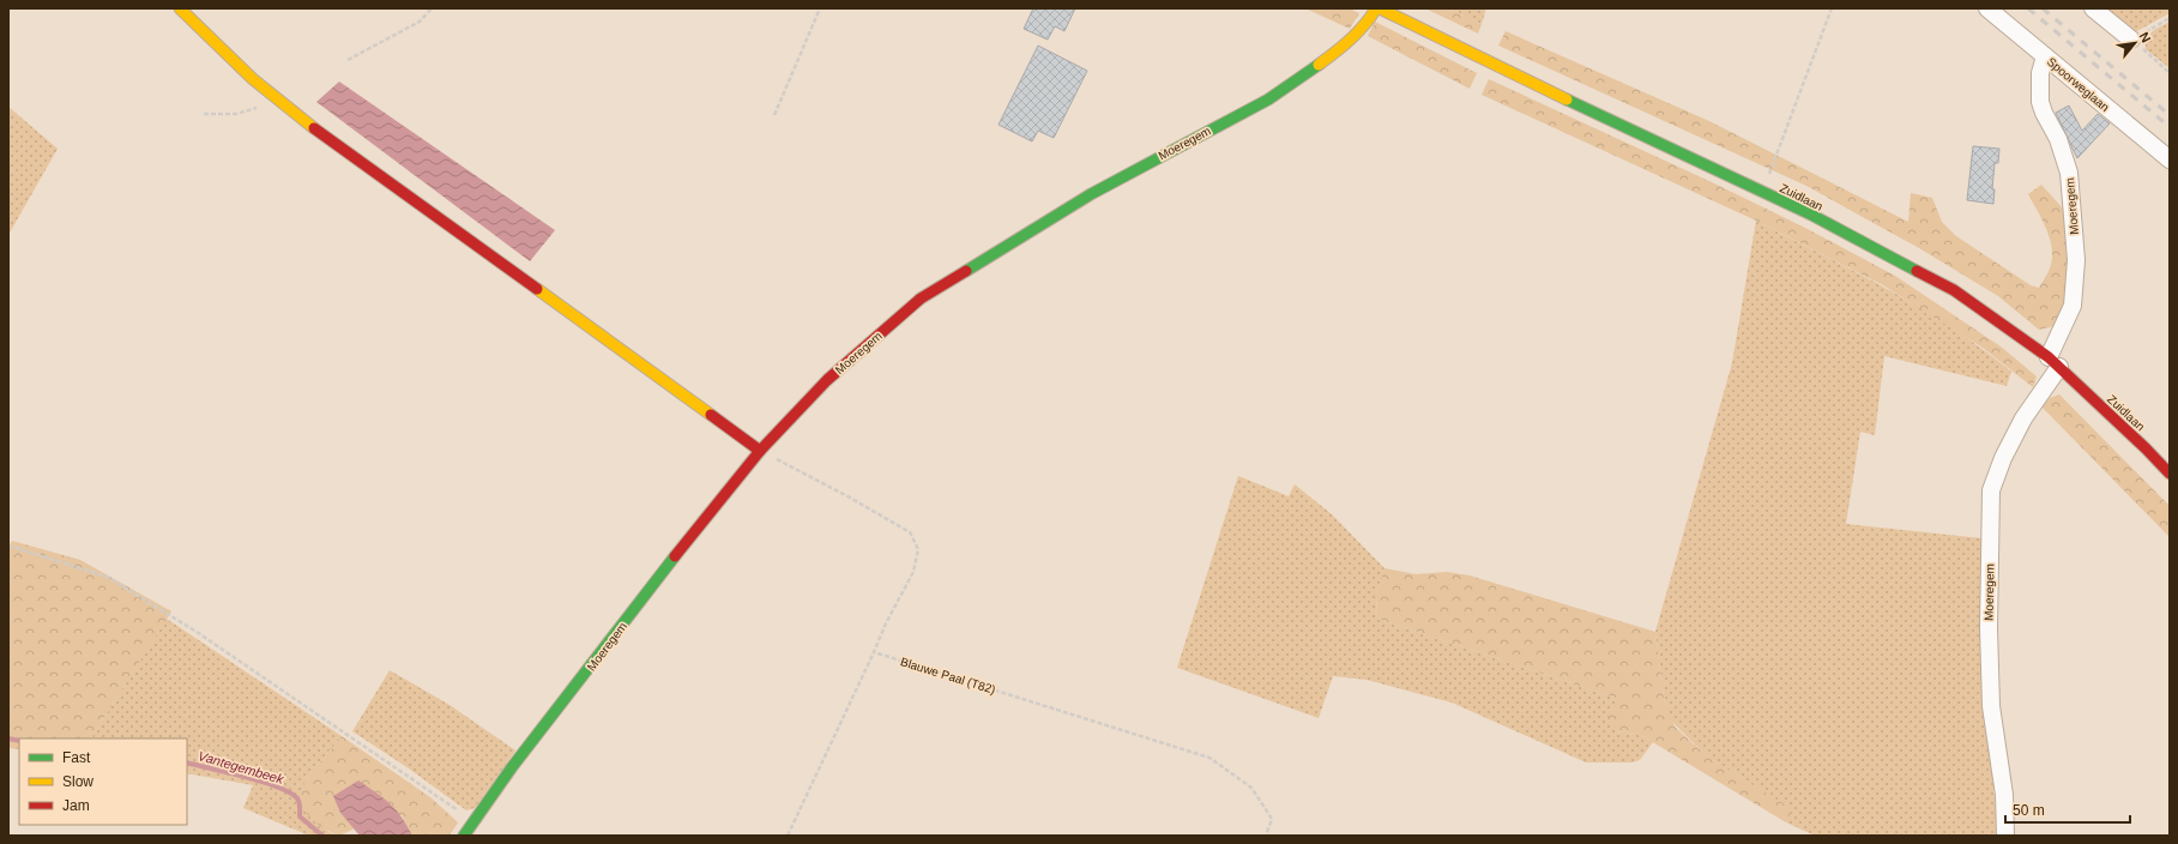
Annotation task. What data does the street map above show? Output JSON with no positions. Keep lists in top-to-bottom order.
{
  "streets": {
    "street": ["Spoorweglaan", "Moeregem", "Zuidlaan"],
    "path": ["Blauwe Paal (T82)"]
  },
  "crossings": [
    ["Spoorweglaan", "Moeregem"],
    ["Moeregem", "Zuidlaan"]
  ],
  "water": ["Vantegembeek"],
  "legend": ["Fast", "Slow", "Jam"],
  "scale_bar": "50 m",
  "north": "top right"
}
